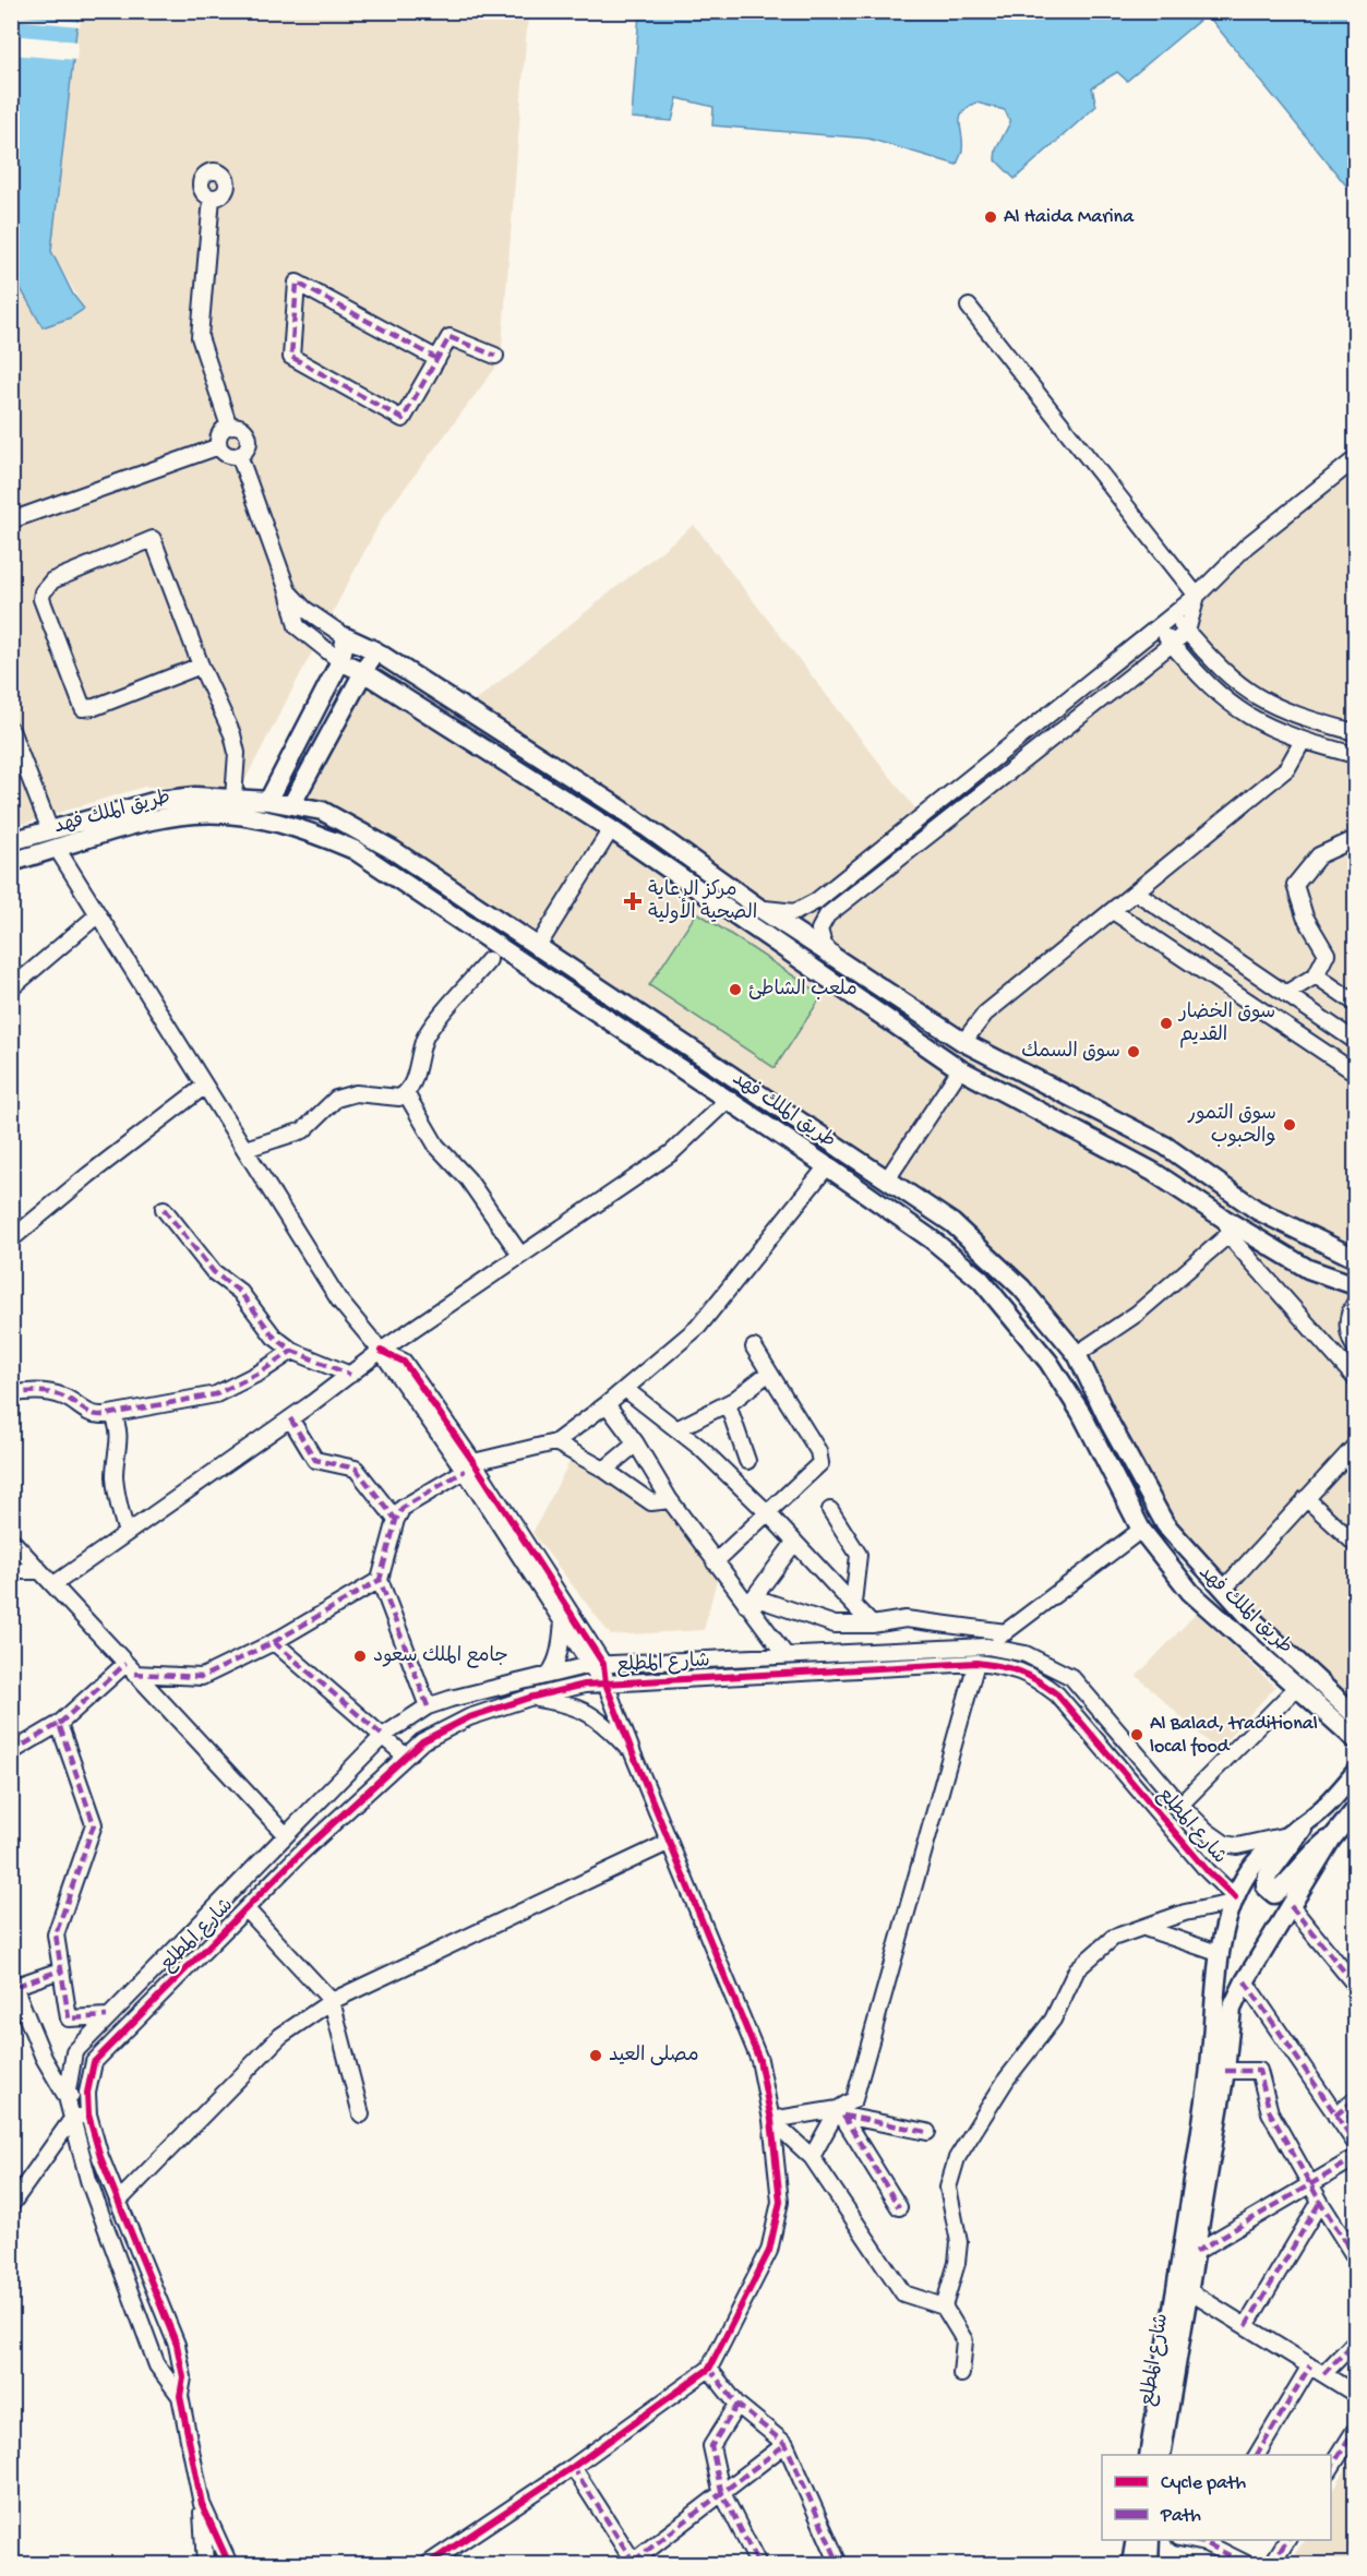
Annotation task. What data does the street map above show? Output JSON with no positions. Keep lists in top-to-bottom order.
{
  "streets": {
    "main road": ["طريق الملك فهد", "شارع المطلع"]
  },
  "places": {
    "other": [
      "Al Haida Marina",
      "ملعب الشاطئ",
      "سوق الخضار القديم",
      "سوق السمك",
      "سوق التمور والحبوب",
      "جامع الملك سعود",
      "Al Balad, traditional local food",
      "مصلى العيد"
    ],
    "health": ["مركز الرعاية الصحية الأولية"]
  },
  "legend": ["Cycle path", "Path"]
}
